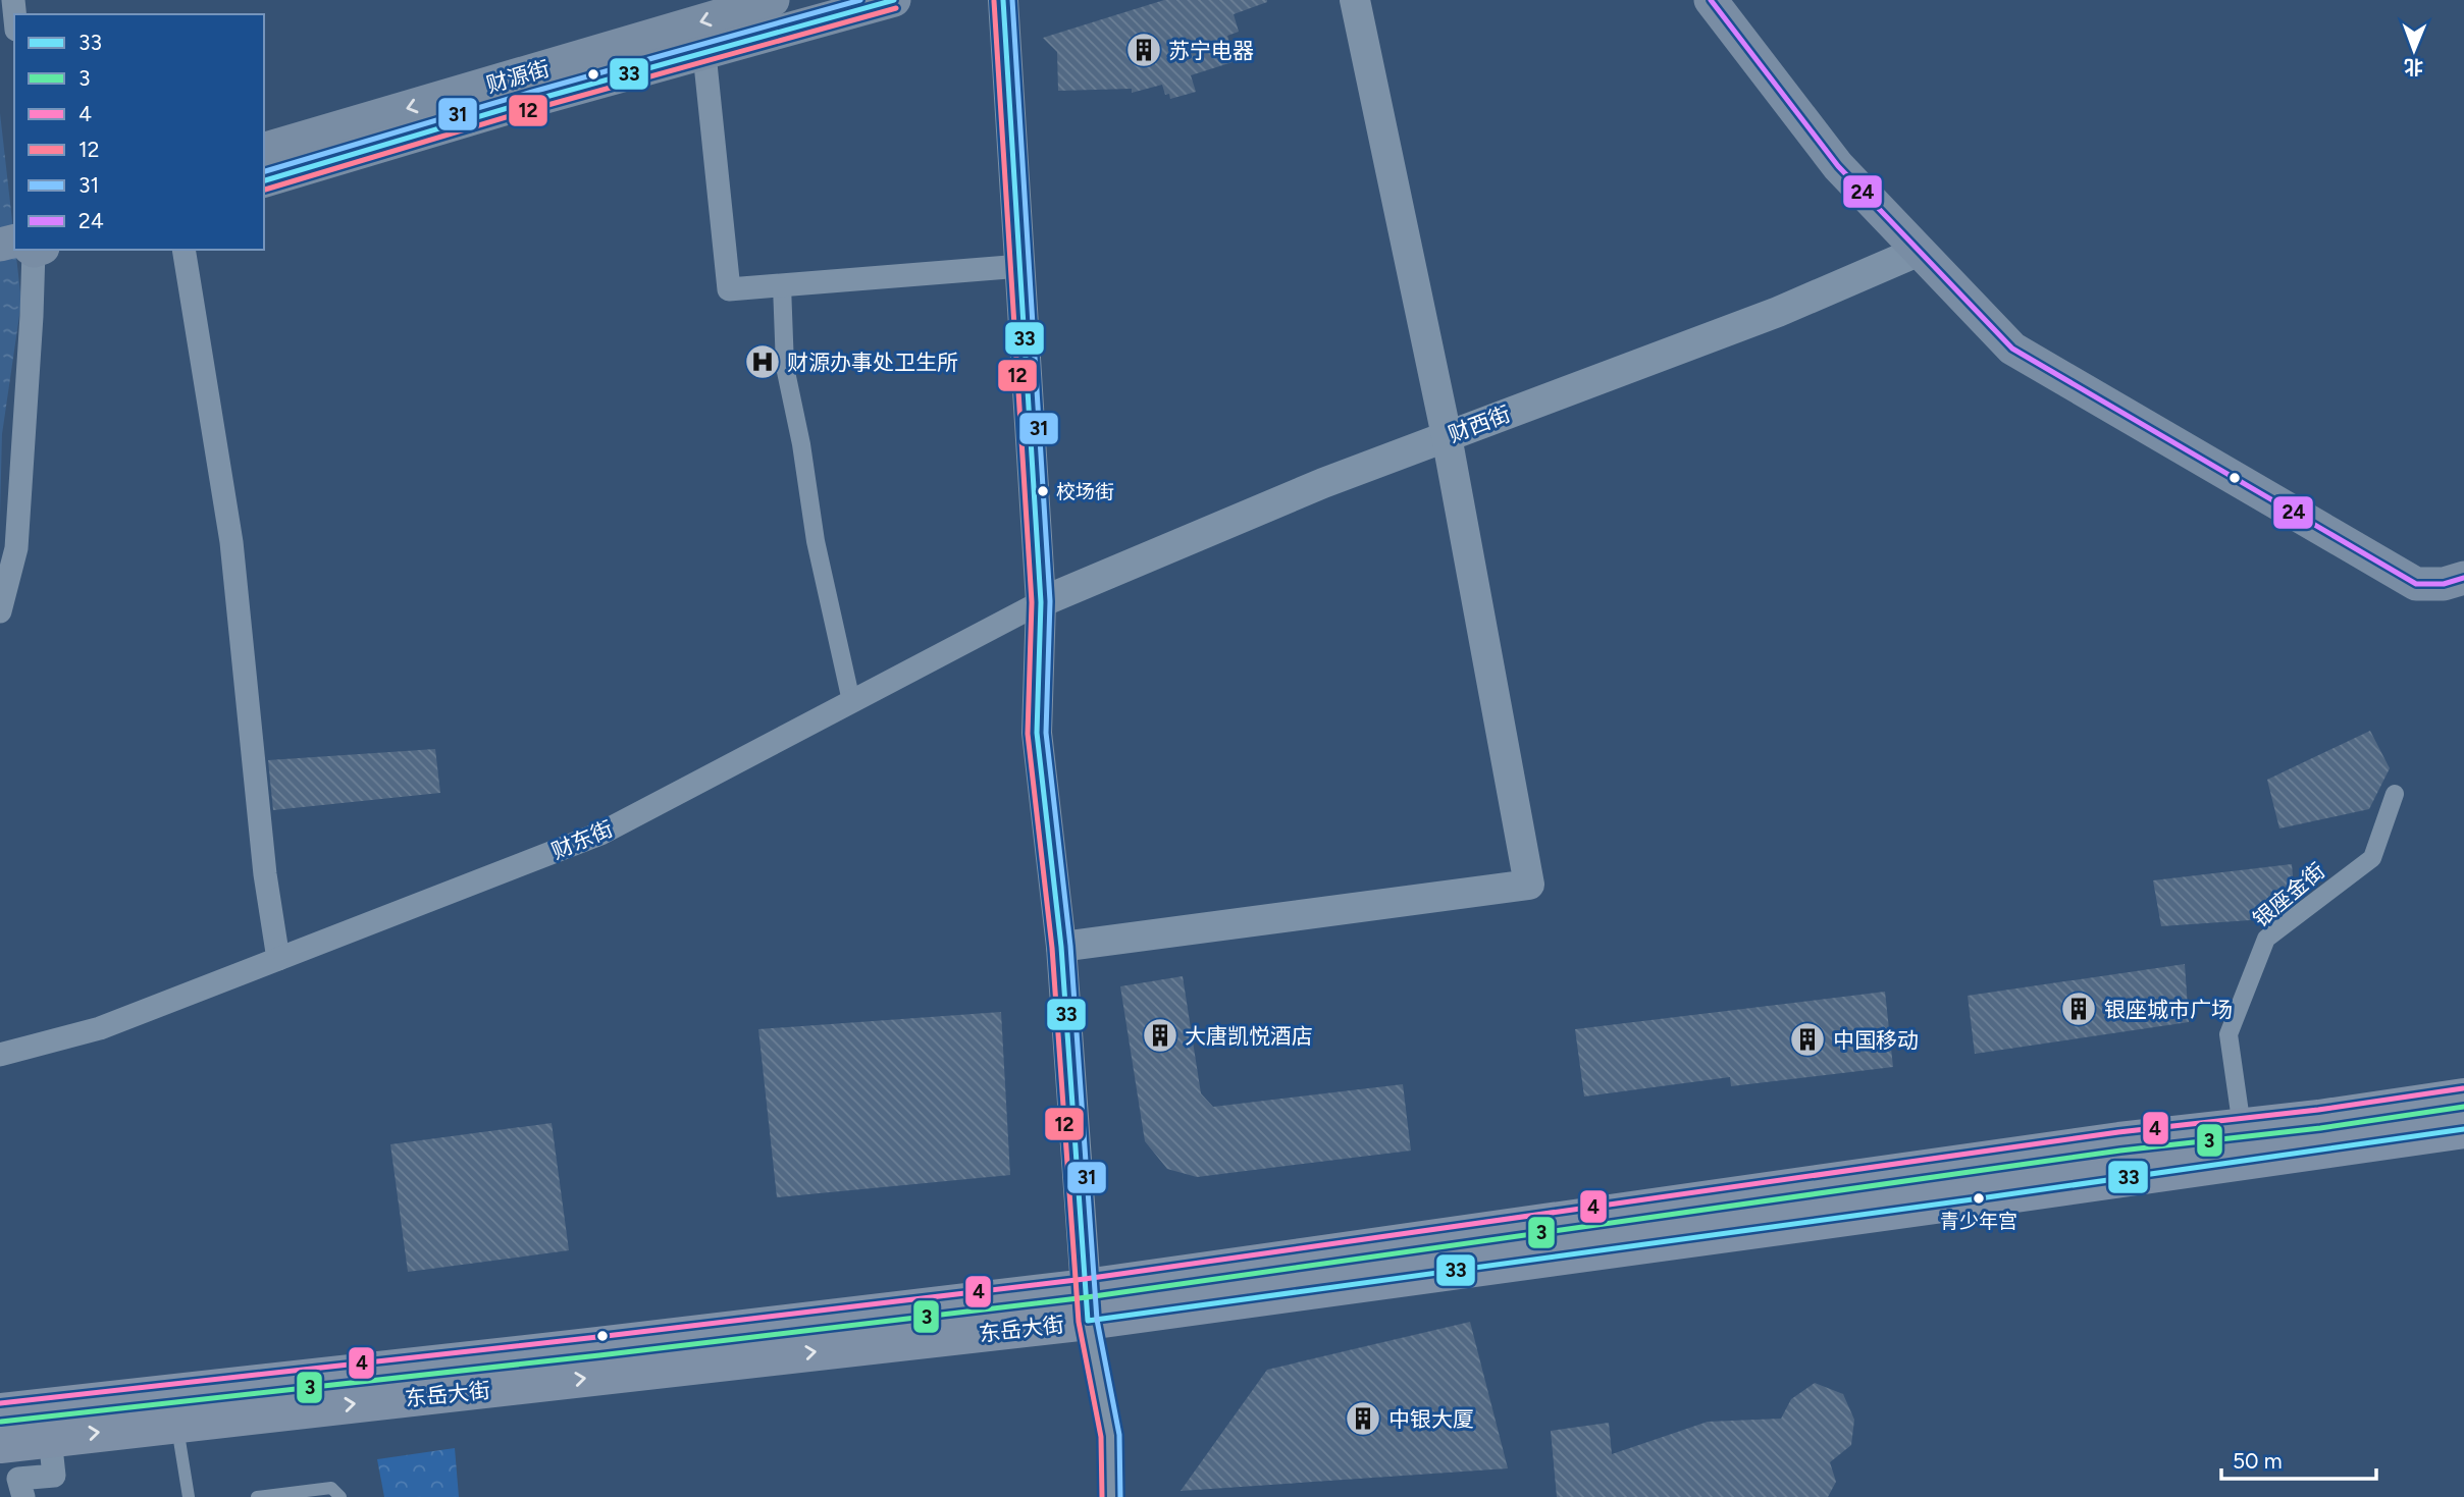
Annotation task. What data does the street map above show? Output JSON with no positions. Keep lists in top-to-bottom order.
{
  "streets": {
    "highway": ["东岳大街"],
    "main road": ["财源街"],
    "street": ["财西街", "财东街", "银座金街"]
  },
  "crossings": [
    ["财西街", "财东街"],
    ["银座金街", "东岳大街"]
  ],
  "places": {
    "building": [
      "苏宁电器",
      "银座城市广场",
      "大唐凯悦酒店",
      "中国移动",
      "中银大厦"
    ],
    "hospital": ["财源办事处卫生所"],
    "other": ["校场街", "青少年宫"]
  },
  "lines": [
    "transit line 33",
    "transit line 31",
    "transit line 24",
    "transit line 12",
    "transit line 4",
    "transit line 3"
  ],
  "legend": [
    "33",
    "3",
    "4",
    "12",
    "31",
    "24"
  ],
  "scale_bar": "50 m",
  "north": "bottom"
}
